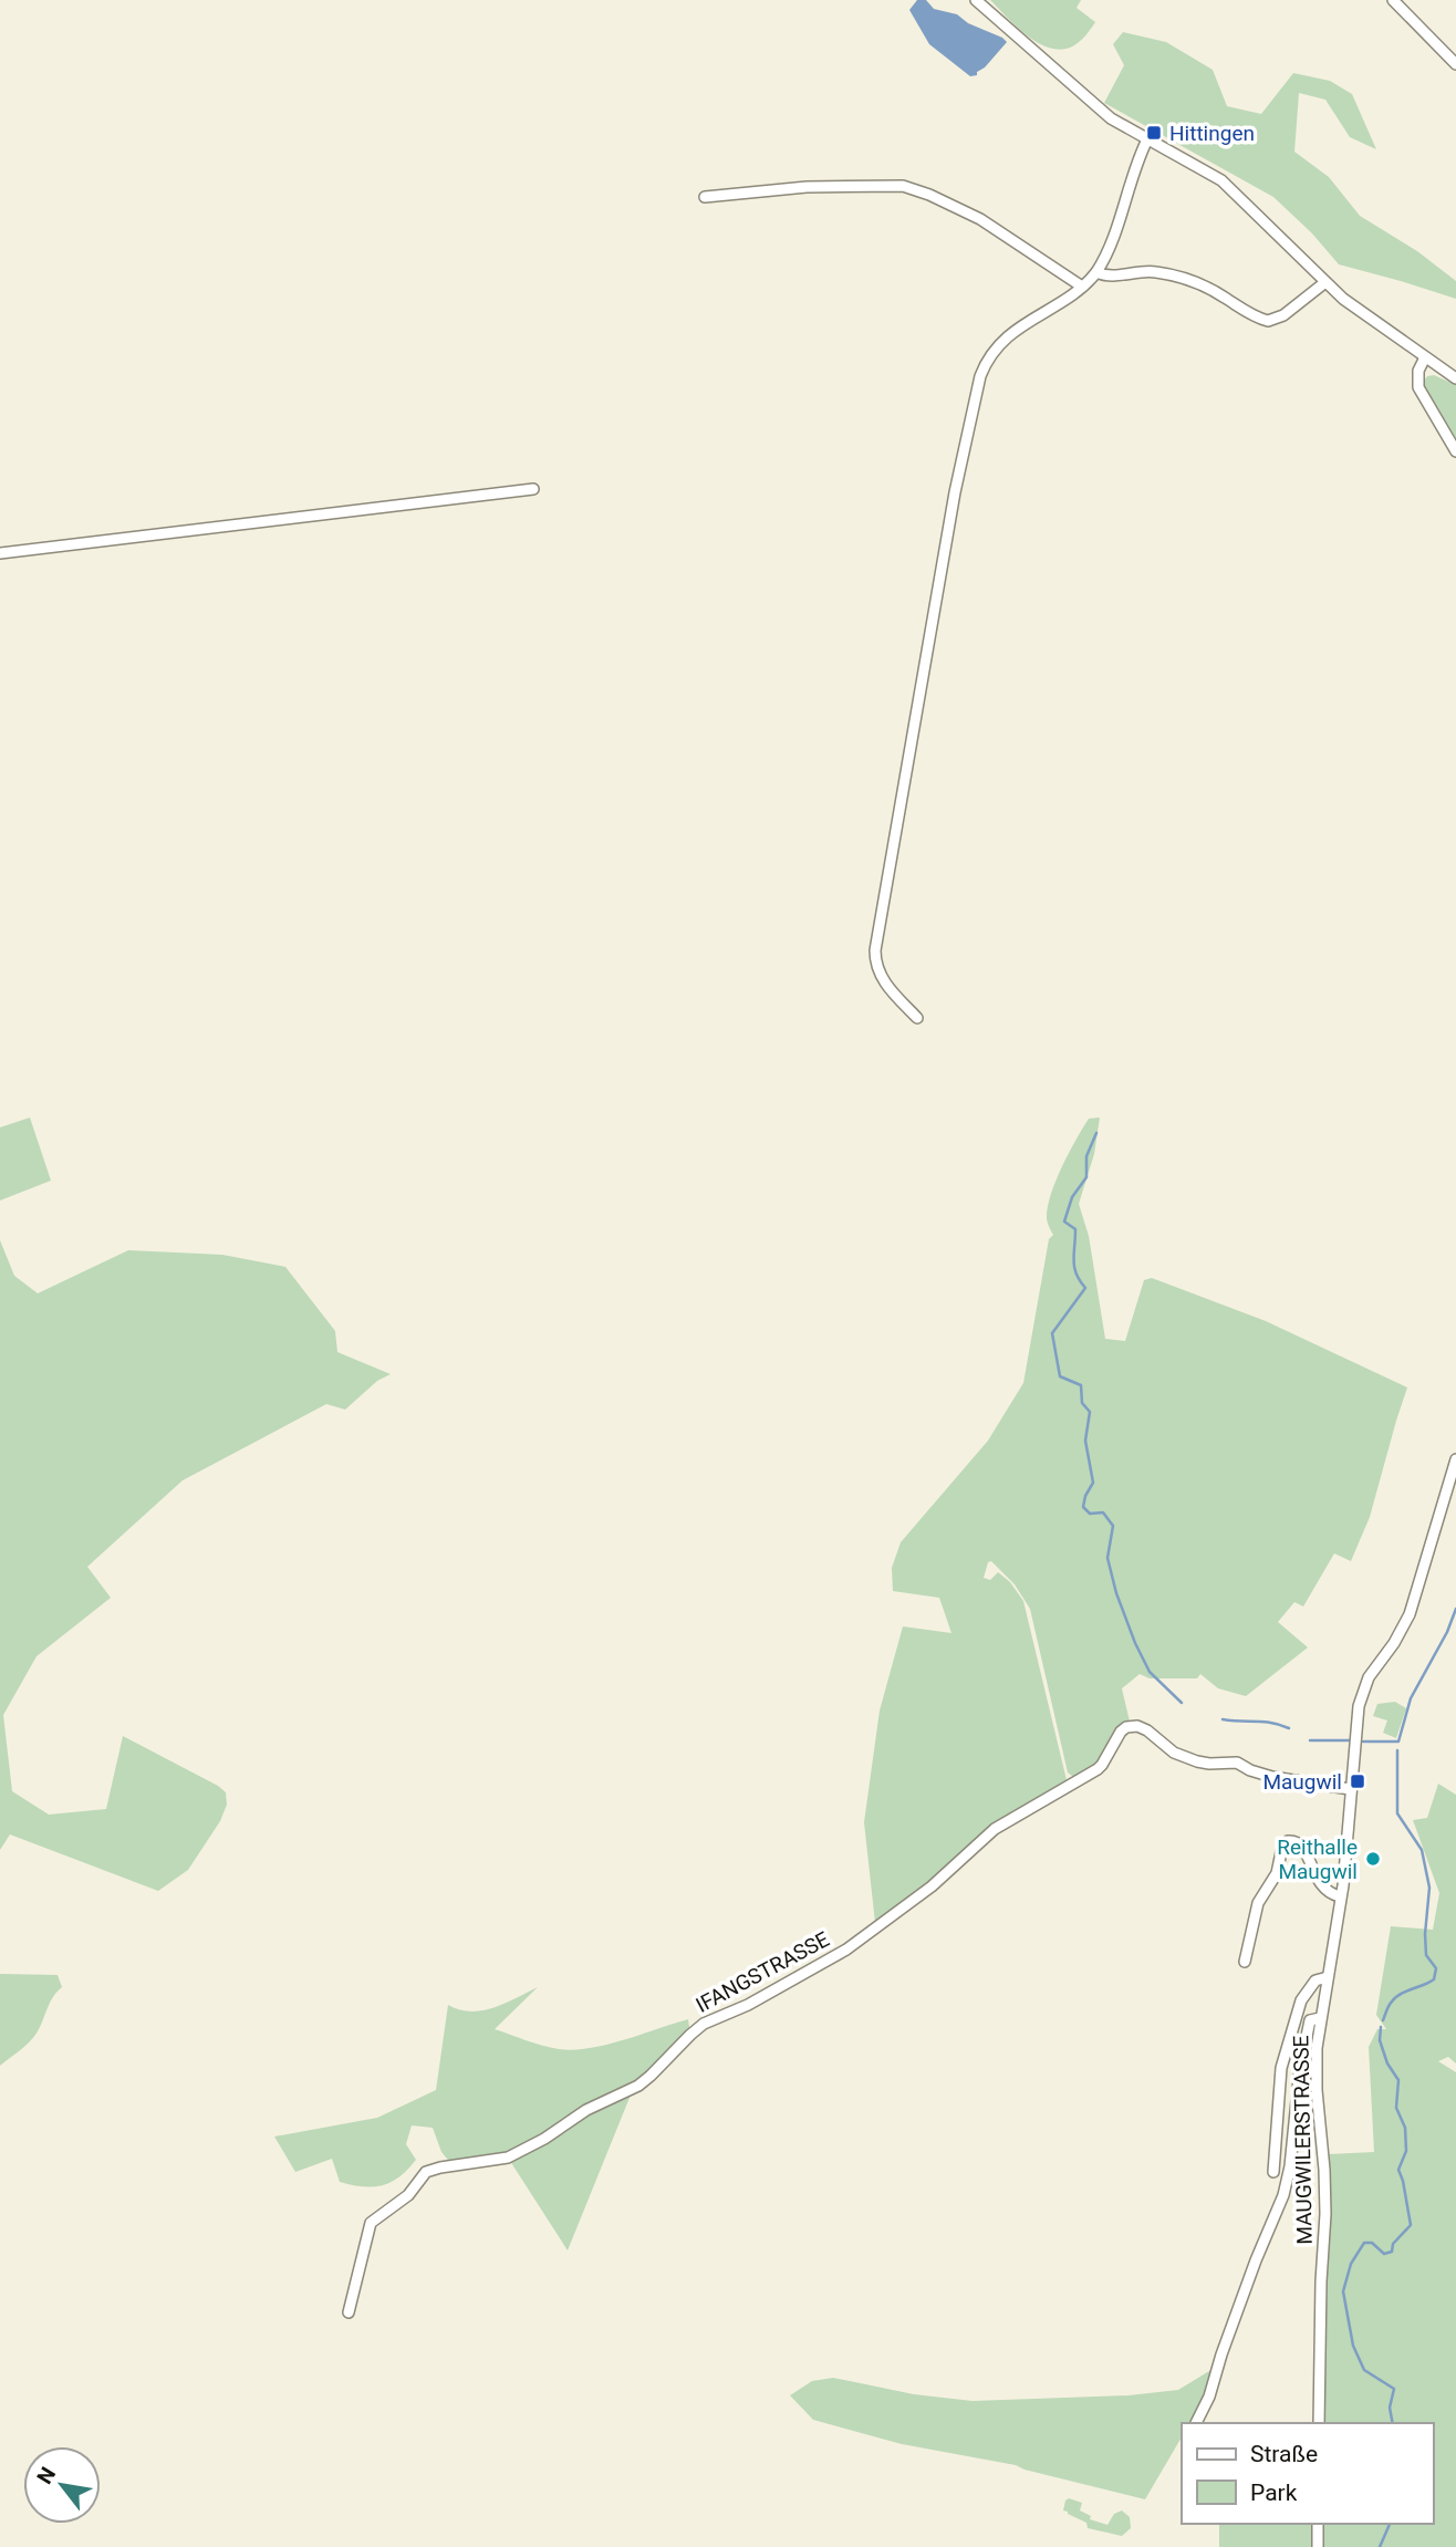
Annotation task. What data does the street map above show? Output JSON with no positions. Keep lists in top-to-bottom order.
{
  "streets": {
    "street": ["IFANGSTRASSE", "MAUGWILERSTRASSE"]
  },
  "crossings": [
    ["IFANGSTRASSE", "MAUGWILERSTRASSE"]
  ],
  "places": {
    "transit": ["Hittingen", "Maugwil"],
    "other": ["Reithalle Maugwil"]
  },
  "legend": ["Straße", "Park"],
  "north": "top left"
}
